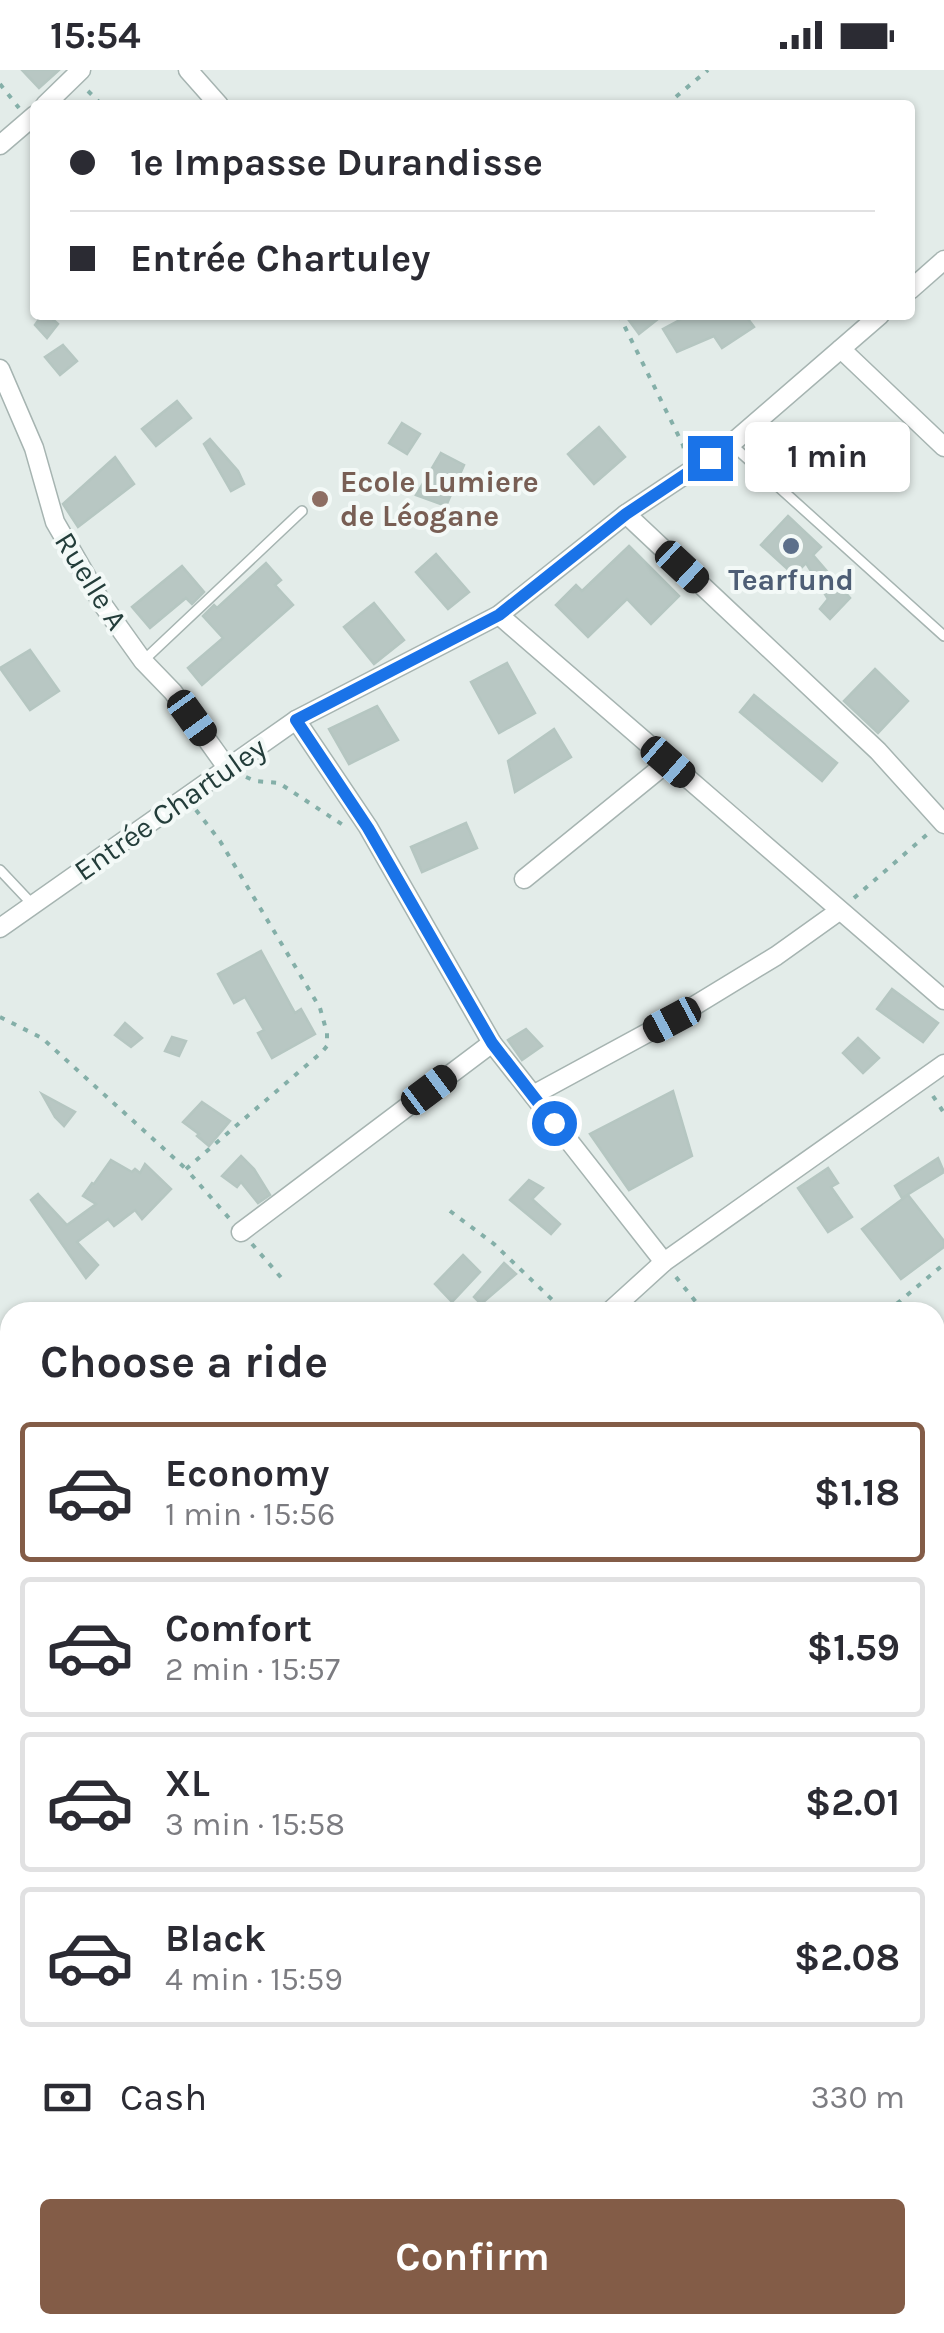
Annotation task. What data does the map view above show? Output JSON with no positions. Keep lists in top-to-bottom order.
{
  "streets": {
    "street": ["Ruelle A", "Entrée Chartuley"]
  },
  "crossings": [
    ["Ruelle A", "Entrée Chartuley"]
  ],
  "places": ["Ecole Lumiere de Léogane", "Tearfund"],
  "page": {
    "status": "15:54",
    "banner": ["1e Impasse Durandisse", "Entrée Chartuley"],
    "bubble": "1 min",
    "heading": "Choose a ride",
    "list": [
      {
        "name": "Economy",
        "note": "1 min · 15:56",
        "value": "$1.18"
      },
      {
        "name": "Comfort",
        "note": "2 min · 15:57",
        "value": "$1.59"
      },
      {
        "name": "XL",
        "note": "3 min · 15:58",
        "value": "$2.01"
      },
      {
        "name": "Black",
        "note": "4 min · 15:59",
        "value": "$2.08"
      }
    ],
    "pay": ["Cash", "330 m"],
    "buttons": "Confirm"
  }
}
